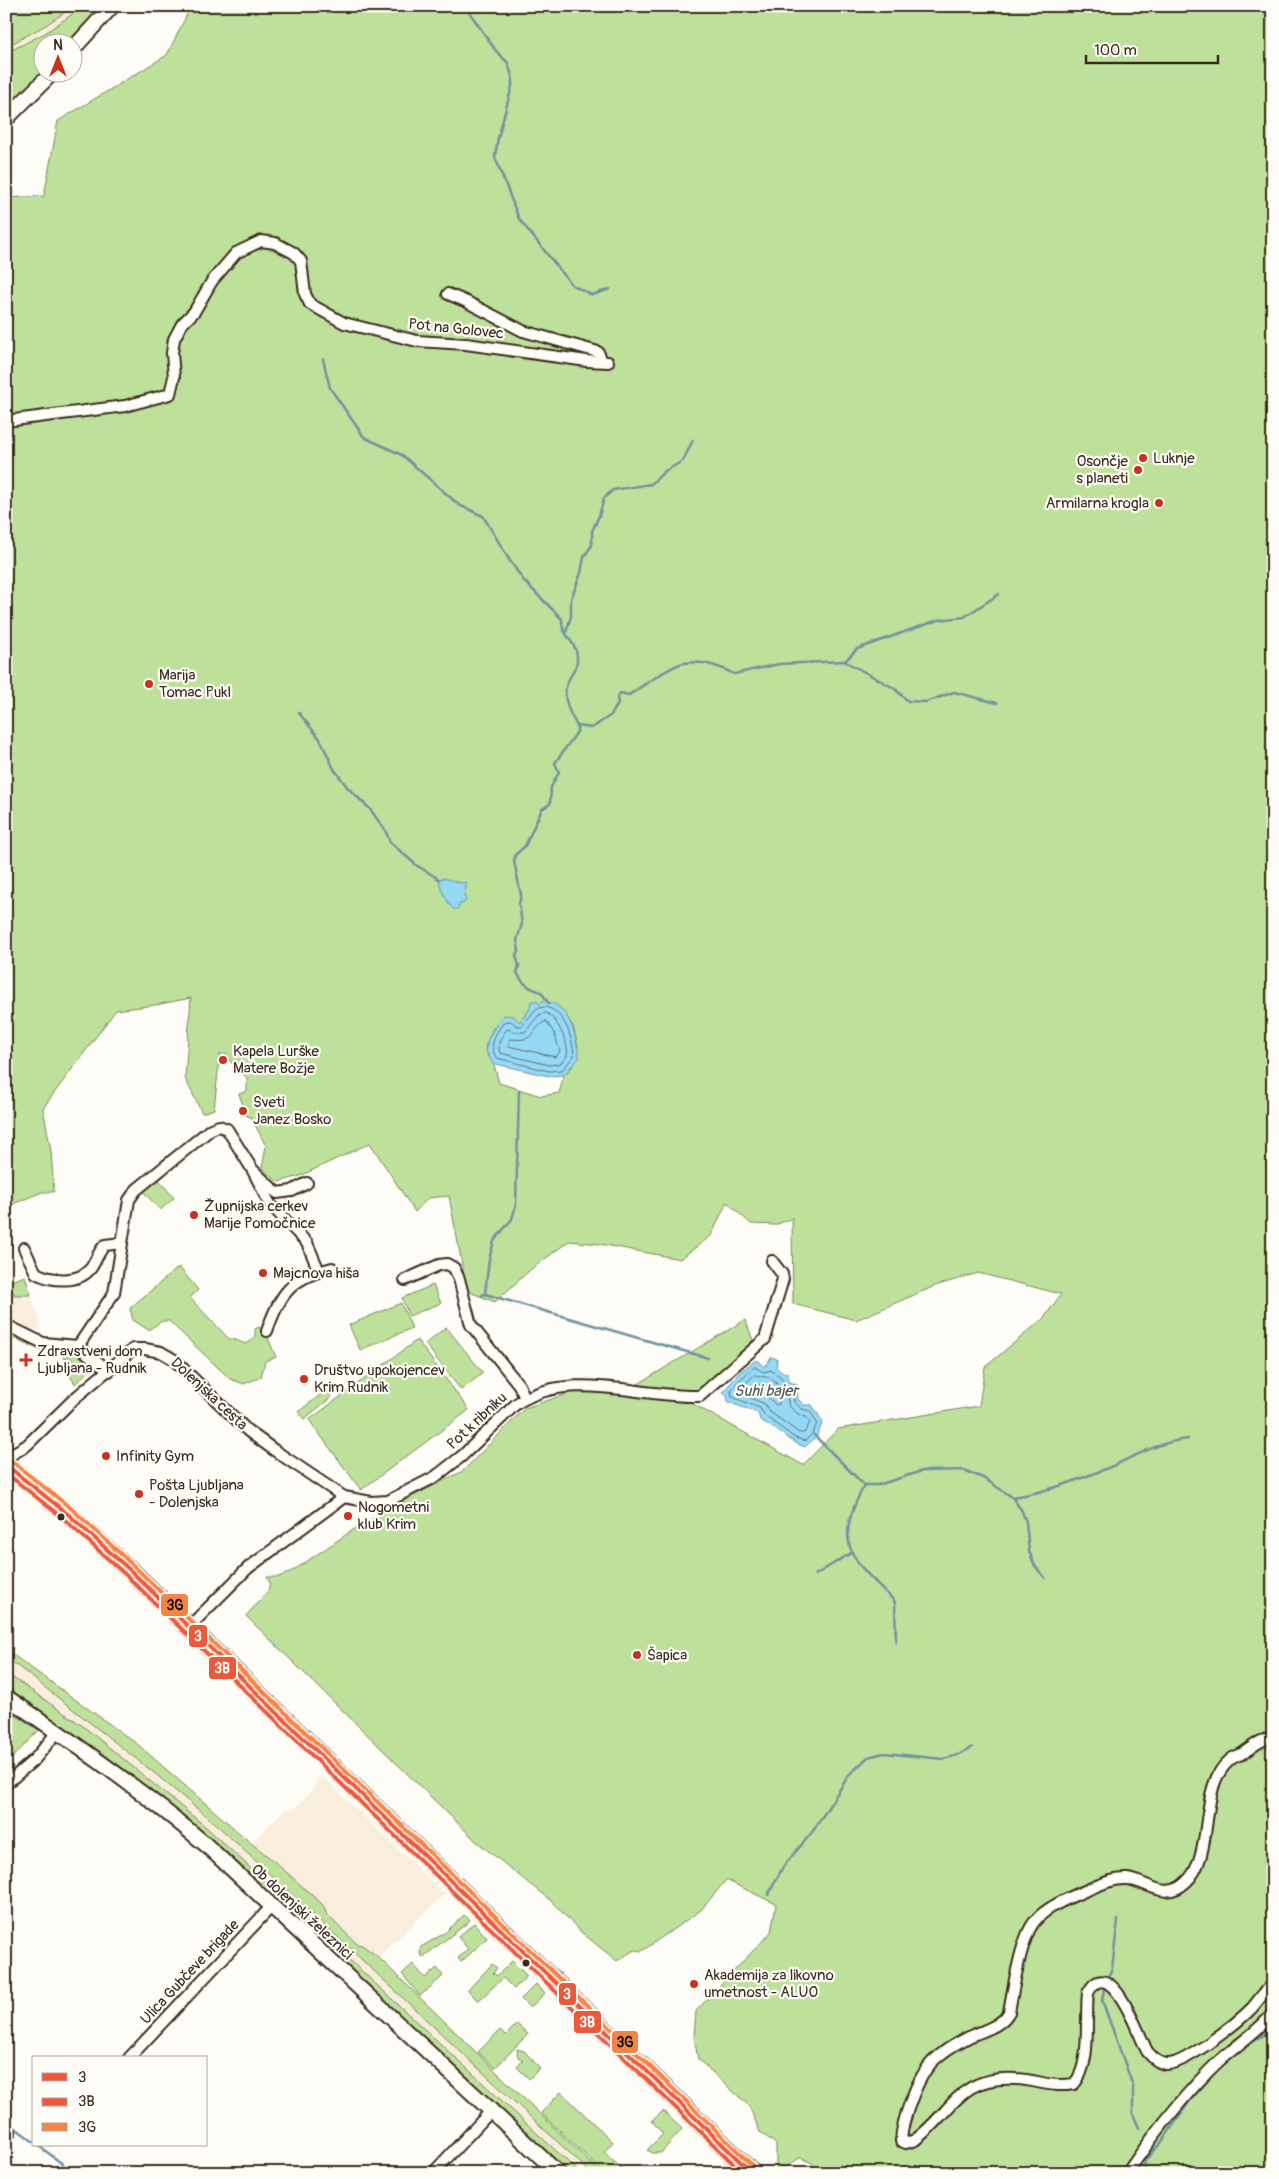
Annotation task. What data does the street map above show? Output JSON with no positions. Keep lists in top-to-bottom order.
{
  "streets": {
    "street": [
      "Pot na Golovec",
      "Dolenjska cesta",
      "Pot k ribniku",
      "Ob dolenjski železnici",
      "Ulica Gubčeve brigade"
    ]
  },
  "crossings": [
    ["Dolenjska cesta", "Pot k ribniku"],
    ["Ob dolenjski železnici", "Ulica Gubčeve brigade"]
  ],
  "water": ["Suhi bajer"],
  "places": {
    "other": [
      "Luknje",
      "Osončje s planeti",
      "Armilarna krogla",
      "Marija Tomac Pukl",
      "Kapela Lurške Matere Božje",
      "Sveti Janez Bosko",
      "Župnijska cerkev Marije Pomočnice",
      "Majcnova hiša",
      "Društvo upokojencev Krim Rudnik",
      "Infinity Gym",
      "Pošta Ljubljana - Dolenjska",
      "Nogometni klub Krim",
      "Šapica",
      "Akademija za likovno umetnost - ALUO"
    ],
    "health": ["Zdravstveni dom Ljubljana - Rudnik"]
  },
  "lines": ["transit line 3G", "transit line 3", "transit line 3B"],
  "legend": ["3", "3B", "3G"],
  "scale_bar": "100 m",
  "north": "top"
}
